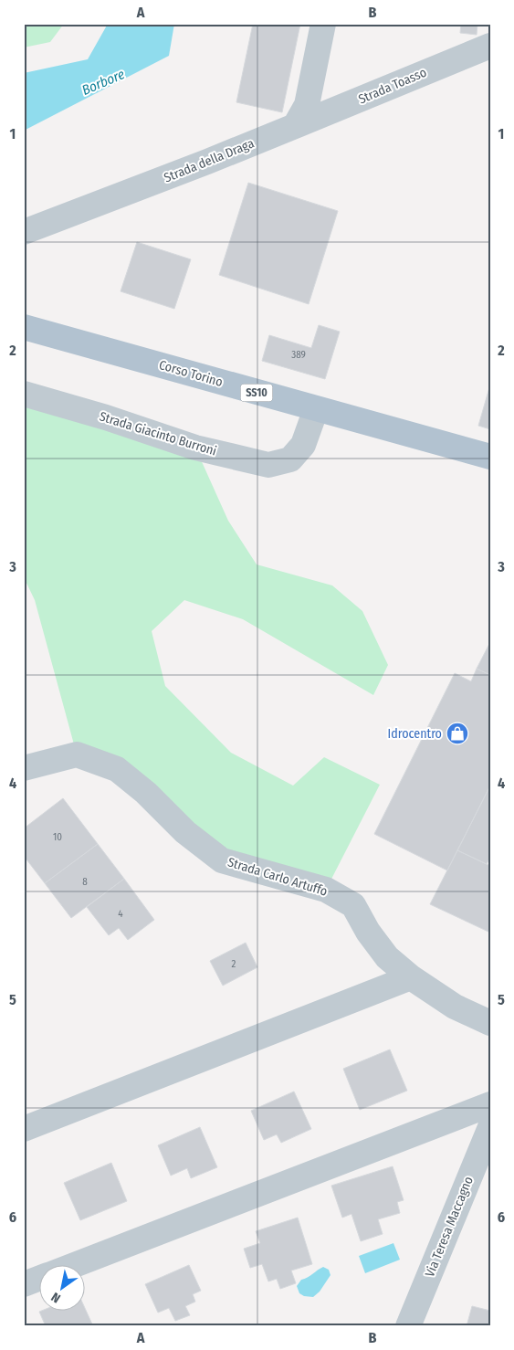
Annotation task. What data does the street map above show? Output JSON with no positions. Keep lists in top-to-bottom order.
{
  "streets": {
    "main road": ["Corso Torino", "SS10"],
    "street": [
      "Strada Toasso",
      "Strada della Draga",
      "Strada Giacinto Burroni",
      "Strada Carlo Artuffo",
      "Via Teresa Maccagno"
    ]
  },
  "crossings": [
    ["Strada Toasso", "Strada della Draga"],
    ["Corso Torino", "Strada Giacinto Burroni"]
  ],
  "water": ["Borbore"],
  "places": {
    "shop": ["Idrocentro"]
  },
  "house_numbers": [
    "389",
    "10",
    "8",
    "4",
    "2"
  ],
  "north": "bottom left",
  "grid": {
    "columns": ["A", "B"],
    "rows": [
      "1",
      "2",
      "3",
      "4",
      "5",
      "6"
    ]
  }
}
